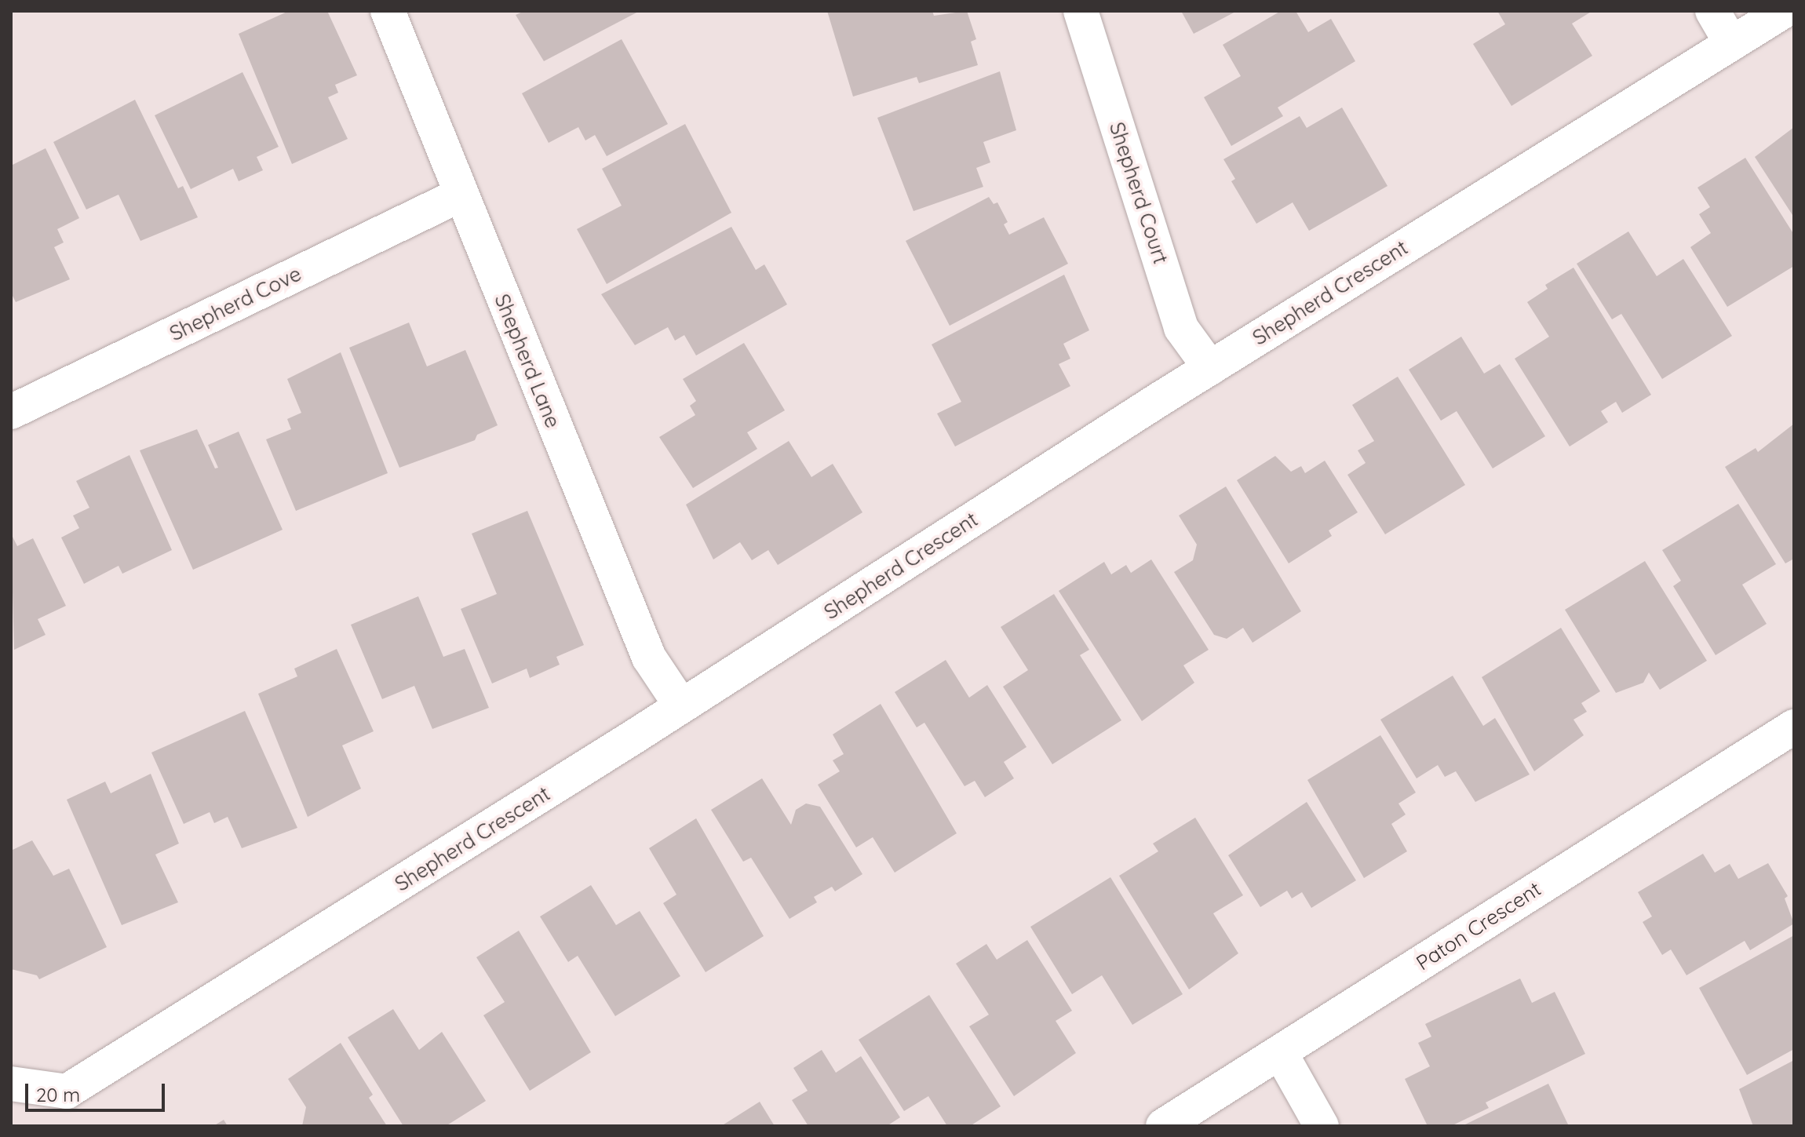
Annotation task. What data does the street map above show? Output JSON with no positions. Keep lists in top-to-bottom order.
{
  "streets": {
    "street": [
      "Shepherd Court",
      "Shepherd Crescent",
      "Shepherd Cove",
      "Shepherd Lane",
      "Paton Crescent"
    ]
  },
  "crossings": [
    ["Shepherd Court", "Shepherd Crescent"],
    ["Shepherd Crescent", "Shepherd Lane"],
    ["Shepherd Cove", "Shepherd Lane"]
  ],
  "scale_bar": "20 m"
}
